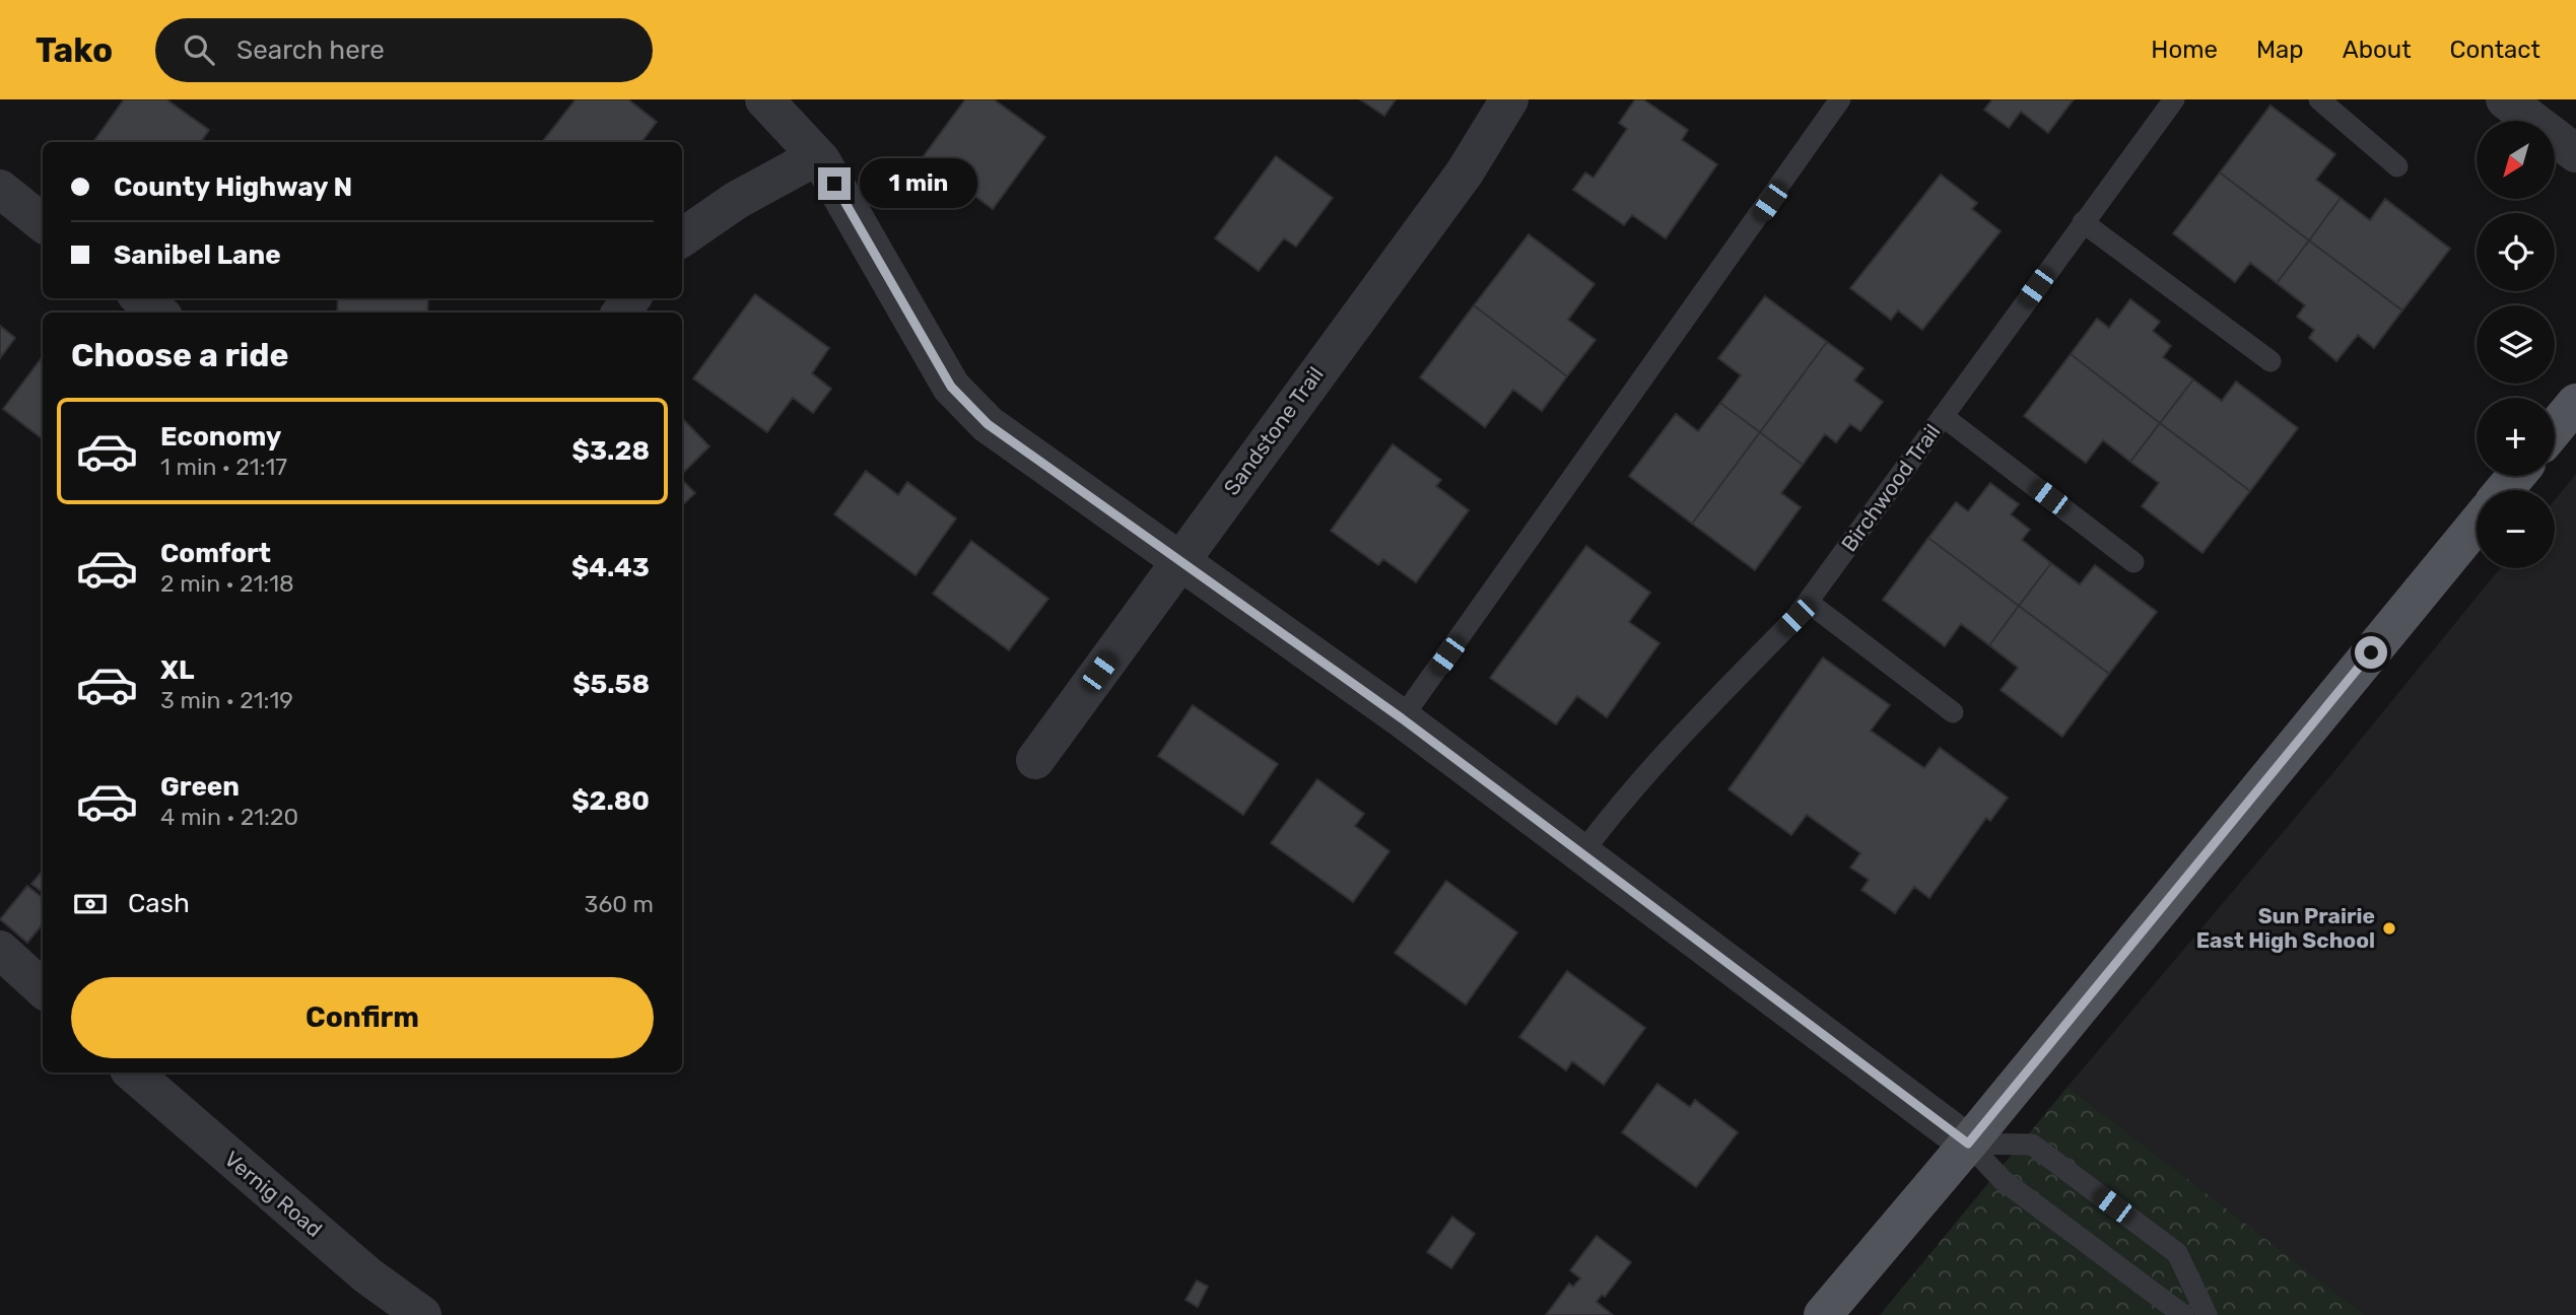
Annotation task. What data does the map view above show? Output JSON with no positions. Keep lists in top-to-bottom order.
{
  "streets": {
    "street": ["Sandstone Trail", "Vernig Road"],
    "lane": ["Birchwood Trail"]
  },
  "places": ["Sun Prairie East High School"],
  "north": "bottom left",
  "page": {
    "header": "Tako",
    "search": "Search here",
    "nav": [
      "Home",
      "Map",
      "About",
      "Contact"
    ],
    "map_buttons": ["+", "−"],
    "banner": ["County Highway N", "Sanibel Lane"],
    "bubble": "1 min",
    "heading": "Choose a ride",
    "list": [
      {
        "name": "Economy",
        "note": "1 min · 21:17",
        "value": "$3.28"
      },
      {
        "name": "Comfort",
        "note": "2 min · 21:18",
        "value": "$4.43"
      },
      {
        "name": "XL",
        "note": "3 min · 21:19",
        "value": "$5.58"
      },
      {
        "name": "Green",
        "note": "4 min · 21:20",
        "value": "$2.80"
      }
    ],
    "pay": ["Cash", "360 m"],
    "buttons": "Confirm"
  }
}
